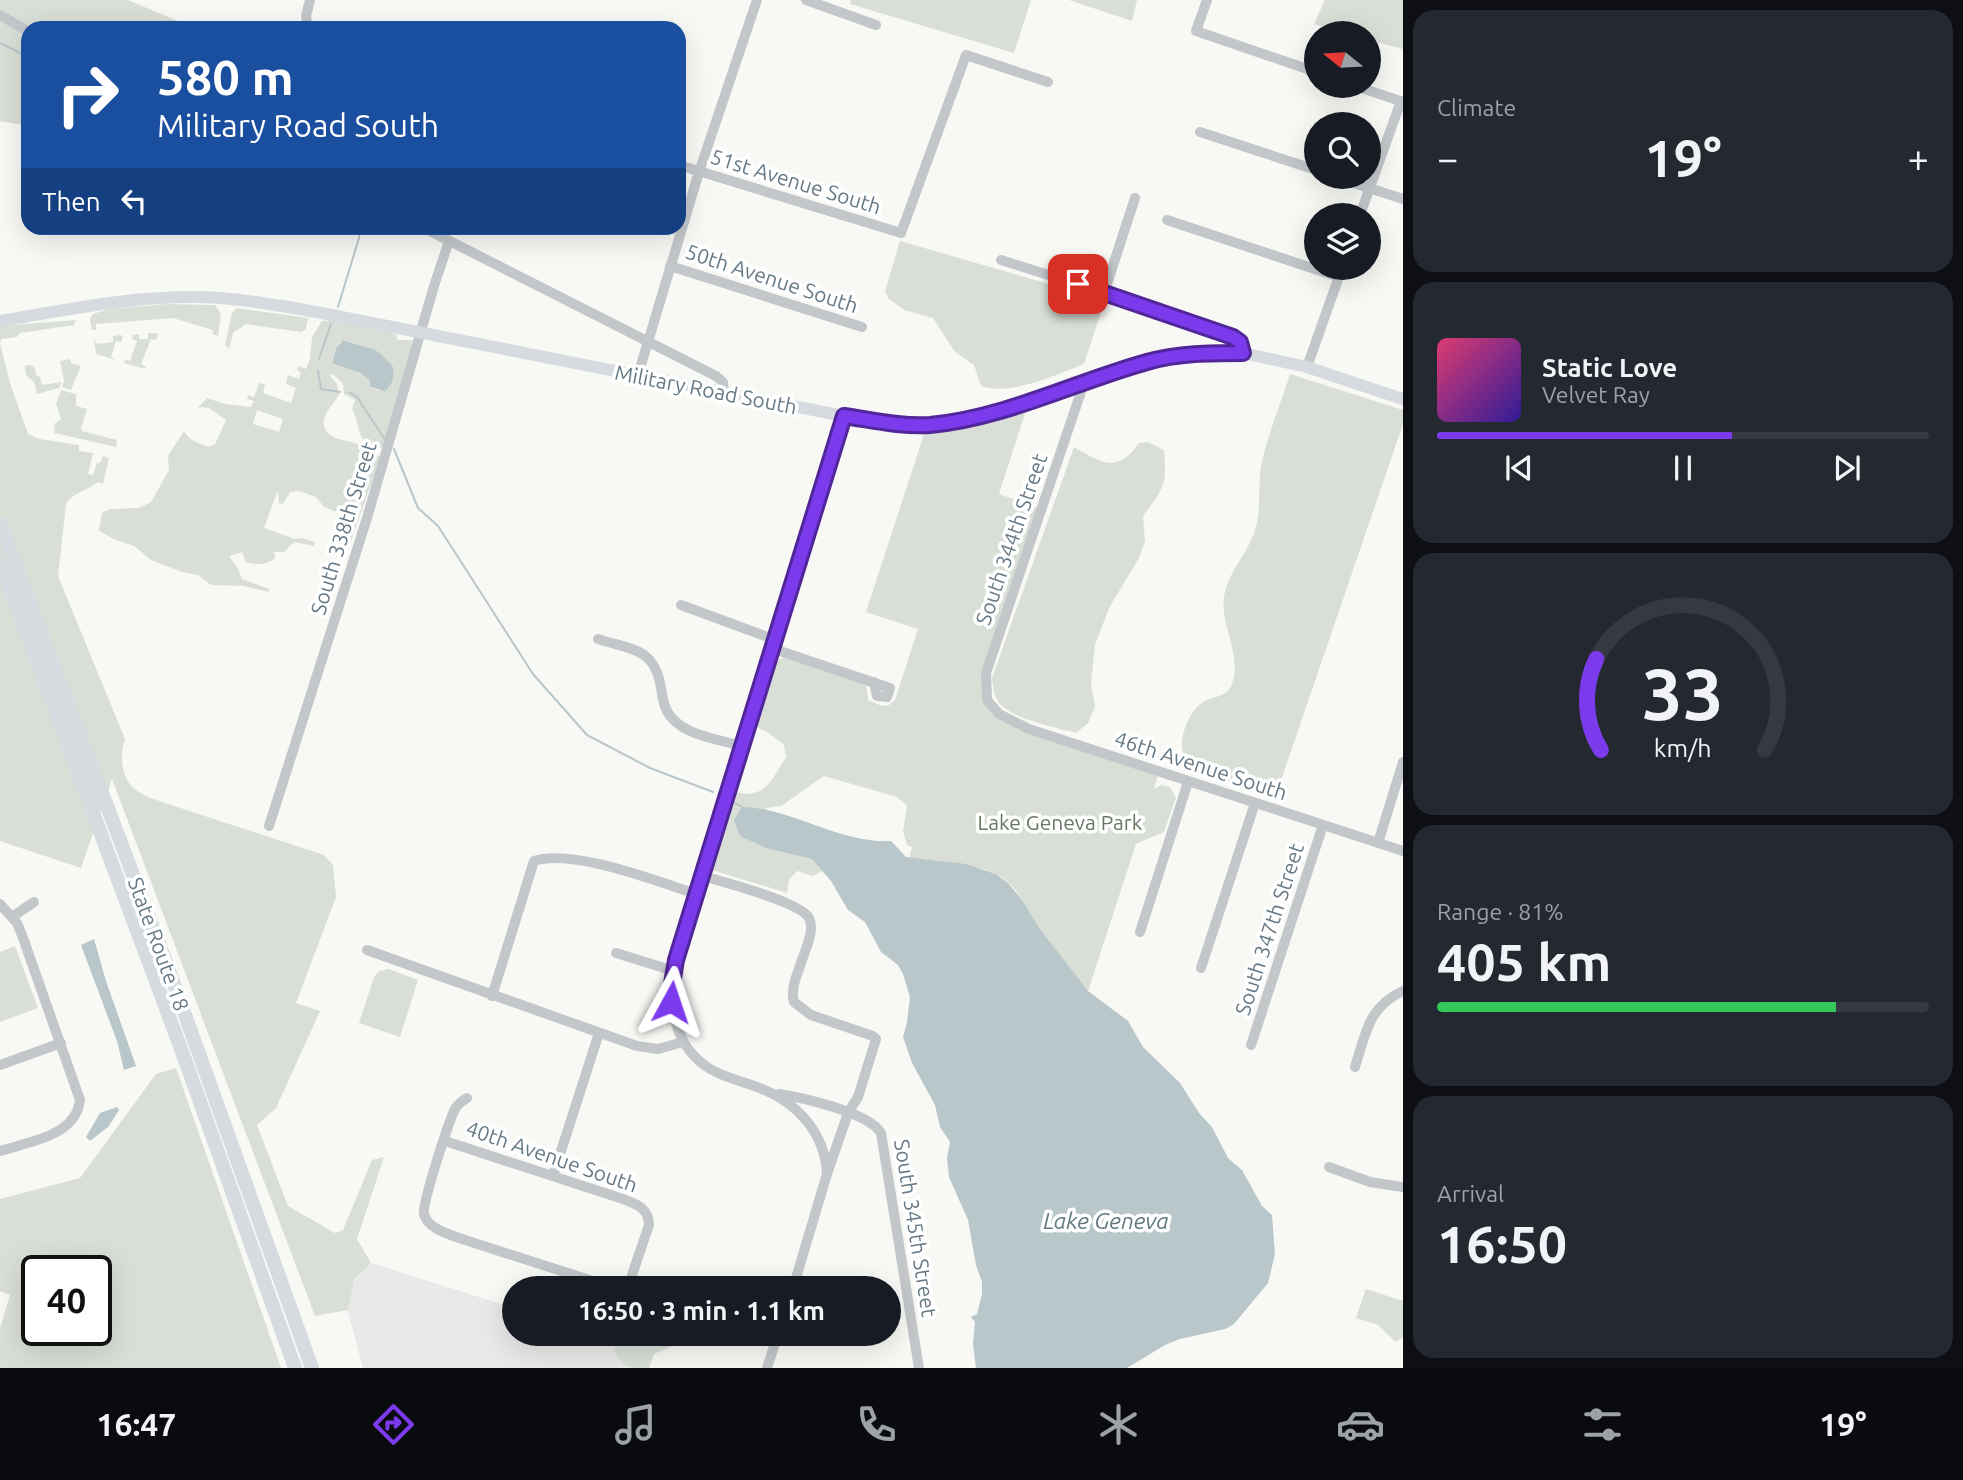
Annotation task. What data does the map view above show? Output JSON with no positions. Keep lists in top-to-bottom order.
{
  "streets": {
    "highway": ["State Route 18"],
    "main road": ["Military Road South"],
    "street": [
      "51st Avenue South",
      "50th Avenue South",
      "South 338th Street",
      "South 344th Street",
      "46th Avenue South",
      "South 347th Street",
      "40th Avenue South",
      "South 345th Street"
    ]
  },
  "crossings": [
    ["Military Road South", "South 338th Street"],
    ["Military Road South", "South 344th Street"],
    ["South 344th Street", "46th Avenue South"],
    ["46th Avenue South", "South 347th Street"]
  ],
  "water": ["Lake Geneva"],
  "parks": ["Lake Geneva Park"],
  "north": "left",
  "page": {
    "tile": [
      "Climate",
      ["Range · 81%", "405 km"],
      ["Arrival", "16:50"]
    ],
    "turn": ["580 m", "Military Road South"],
    "heat": ["−", "19°", "+"],
    "then": "Then",
    "song": ["Static Love", "Velvet Ray"],
    "limit": "40",
    "trip": "16:50 · 3 min · 1.1 km",
    "tabs": ["16:47", "19°"],
    "gauge": ["33", "km/h"]
  }
}
